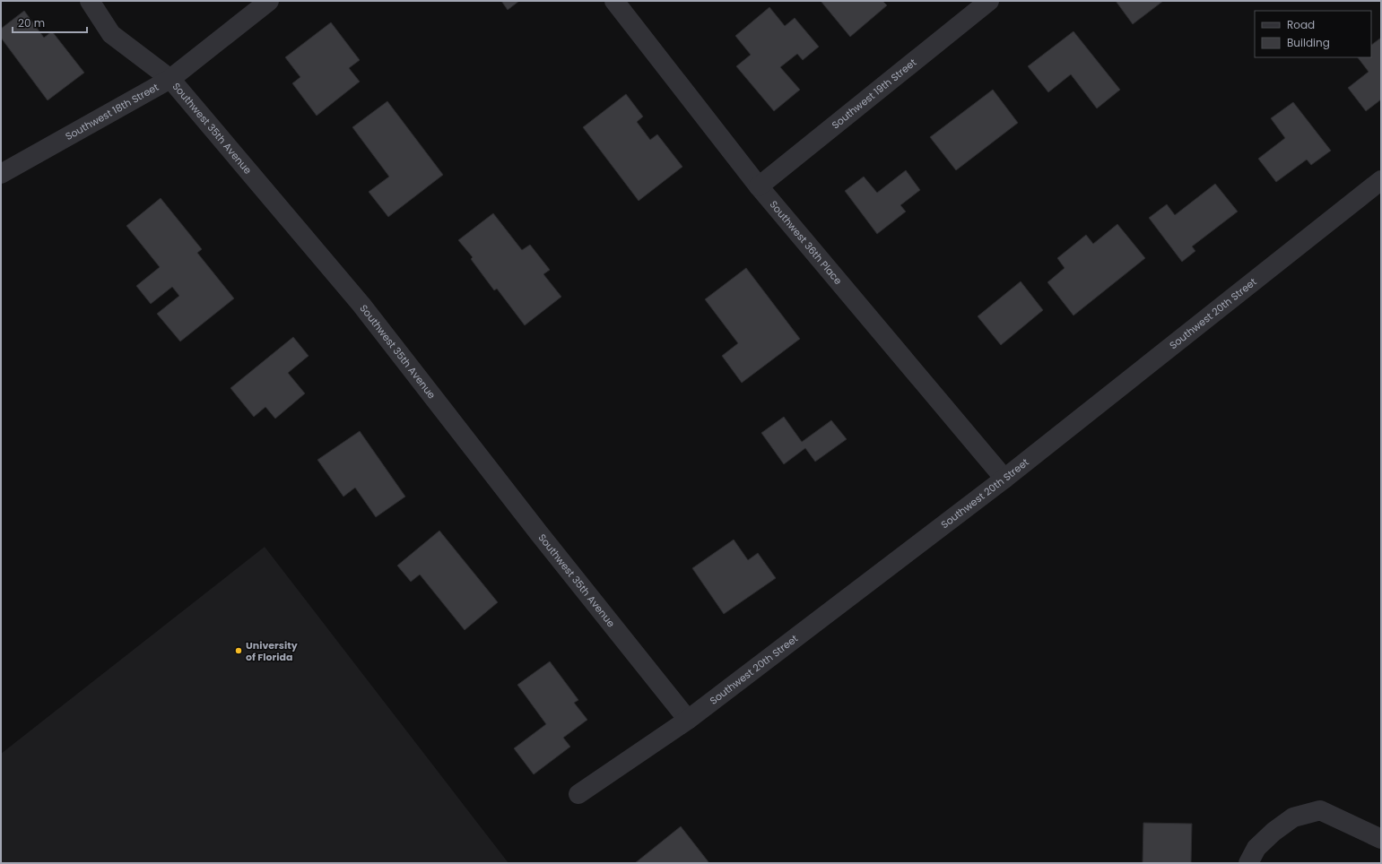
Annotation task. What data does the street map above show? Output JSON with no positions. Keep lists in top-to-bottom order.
{
  "streets": {
    "street": [
      "Southwest 19th Street",
      "Southwest 18th Street",
      "Southwest 35th Avenue",
      "Southwest 36th Place",
      "Southwest 20th Street"
    ]
  },
  "crossings": [
    ["Southwest 19th Street", "Southwest 36th Place"],
    ["Southwest 18th Street", "Southwest 35th Avenue"],
    ["Southwest 35th Avenue", "Southwest 20th Street"],
    ["Southwest 36th Place", "Southwest 20th Street"]
  ],
  "places": ["University of Florida"],
  "legend": ["Road", "Building"],
  "scale_bar": "20 m"
}
